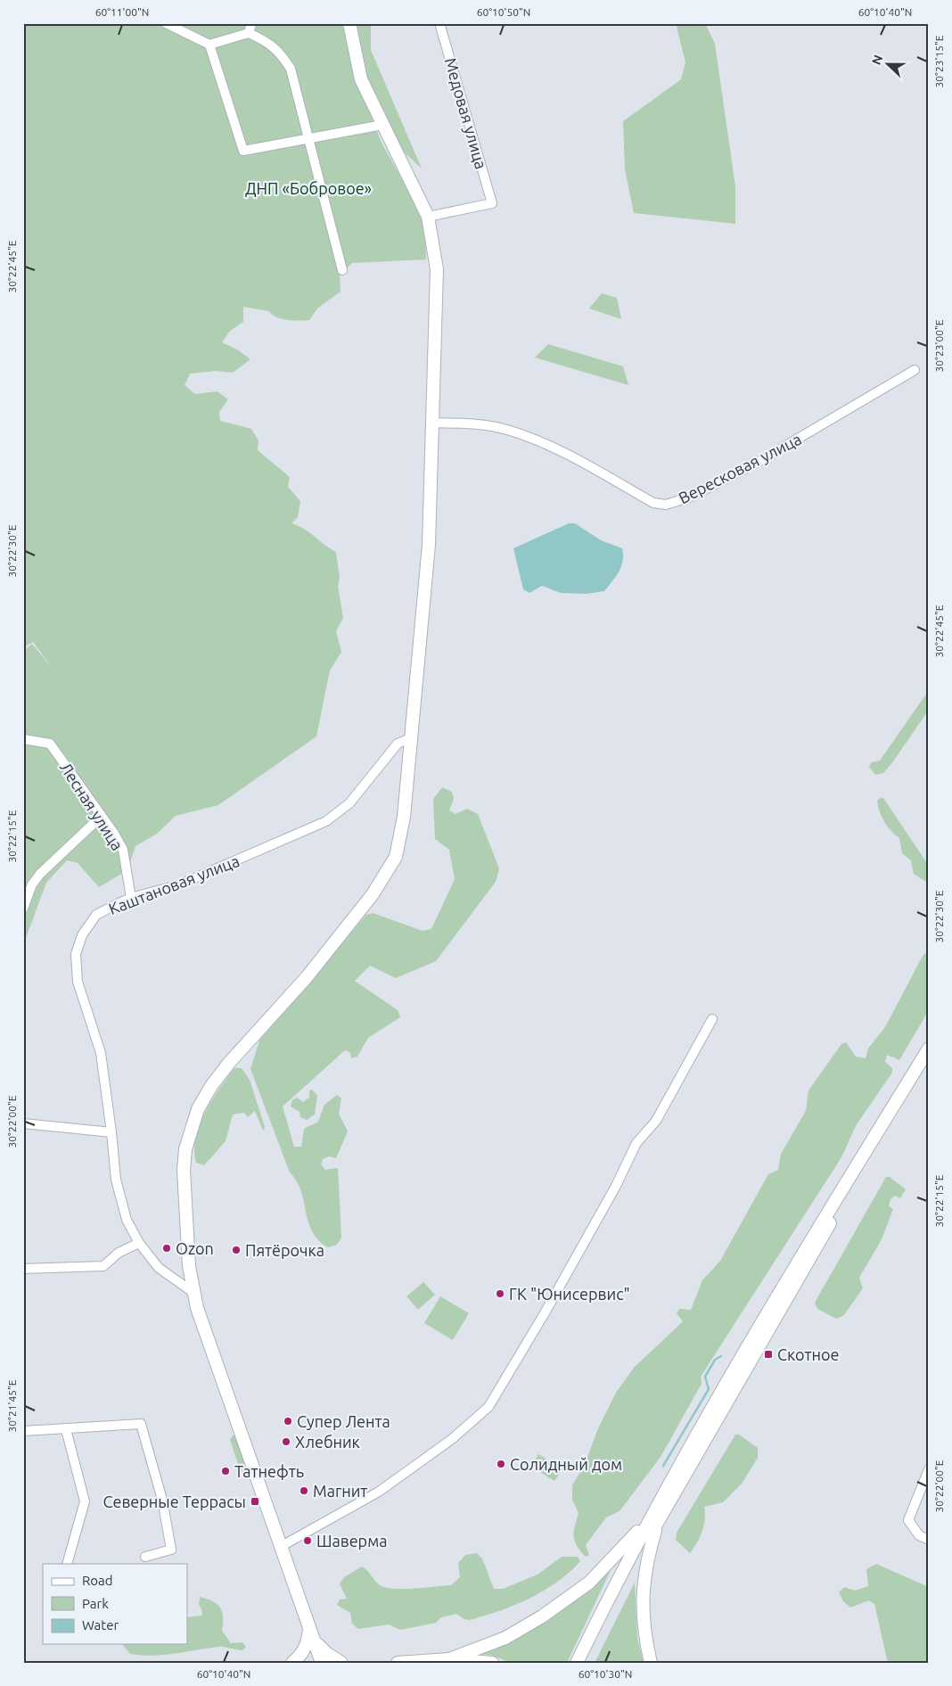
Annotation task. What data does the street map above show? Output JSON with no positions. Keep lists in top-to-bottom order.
{
  "streets": {
    "street": [
      "Медовая улица",
      "Вересковая улица",
      "Лесная улица",
      "Каштановая улица"
    ]
  },
  "crossings": [
    ["Лесная улица", "Каштановая улица"]
  ],
  "parks": ["ДНП «Бобровое»"],
  "places": {
    "other": [
      "Ozon",
      "Пятёрочка",
      "ГК \"Юнисервис\"",
      "Супер Лента",
      "Хлебник",
      "Солидный дом",
      "Татнефть",
      "Магнит",
      "Шаверма"
    ],
    "transit": ["Скотное", "Северные Террасы"]
  },
  "legend": ["Road", "Park", "Water"],
  "north": "left",
  "coordinates": [
    "60°11'00\"N",
    "60°10'50\"N",
    "60°10'40\"N",
    "30°23'15\"E",
    "30°22'45\"E",
    "30°23'00\"E",
    "30°22'30\"E",
    "30°22'15\"E",
    "30°22'00\"E",
    "30°21'45\"E",
    "60°10'30\"N"
  ]
}
